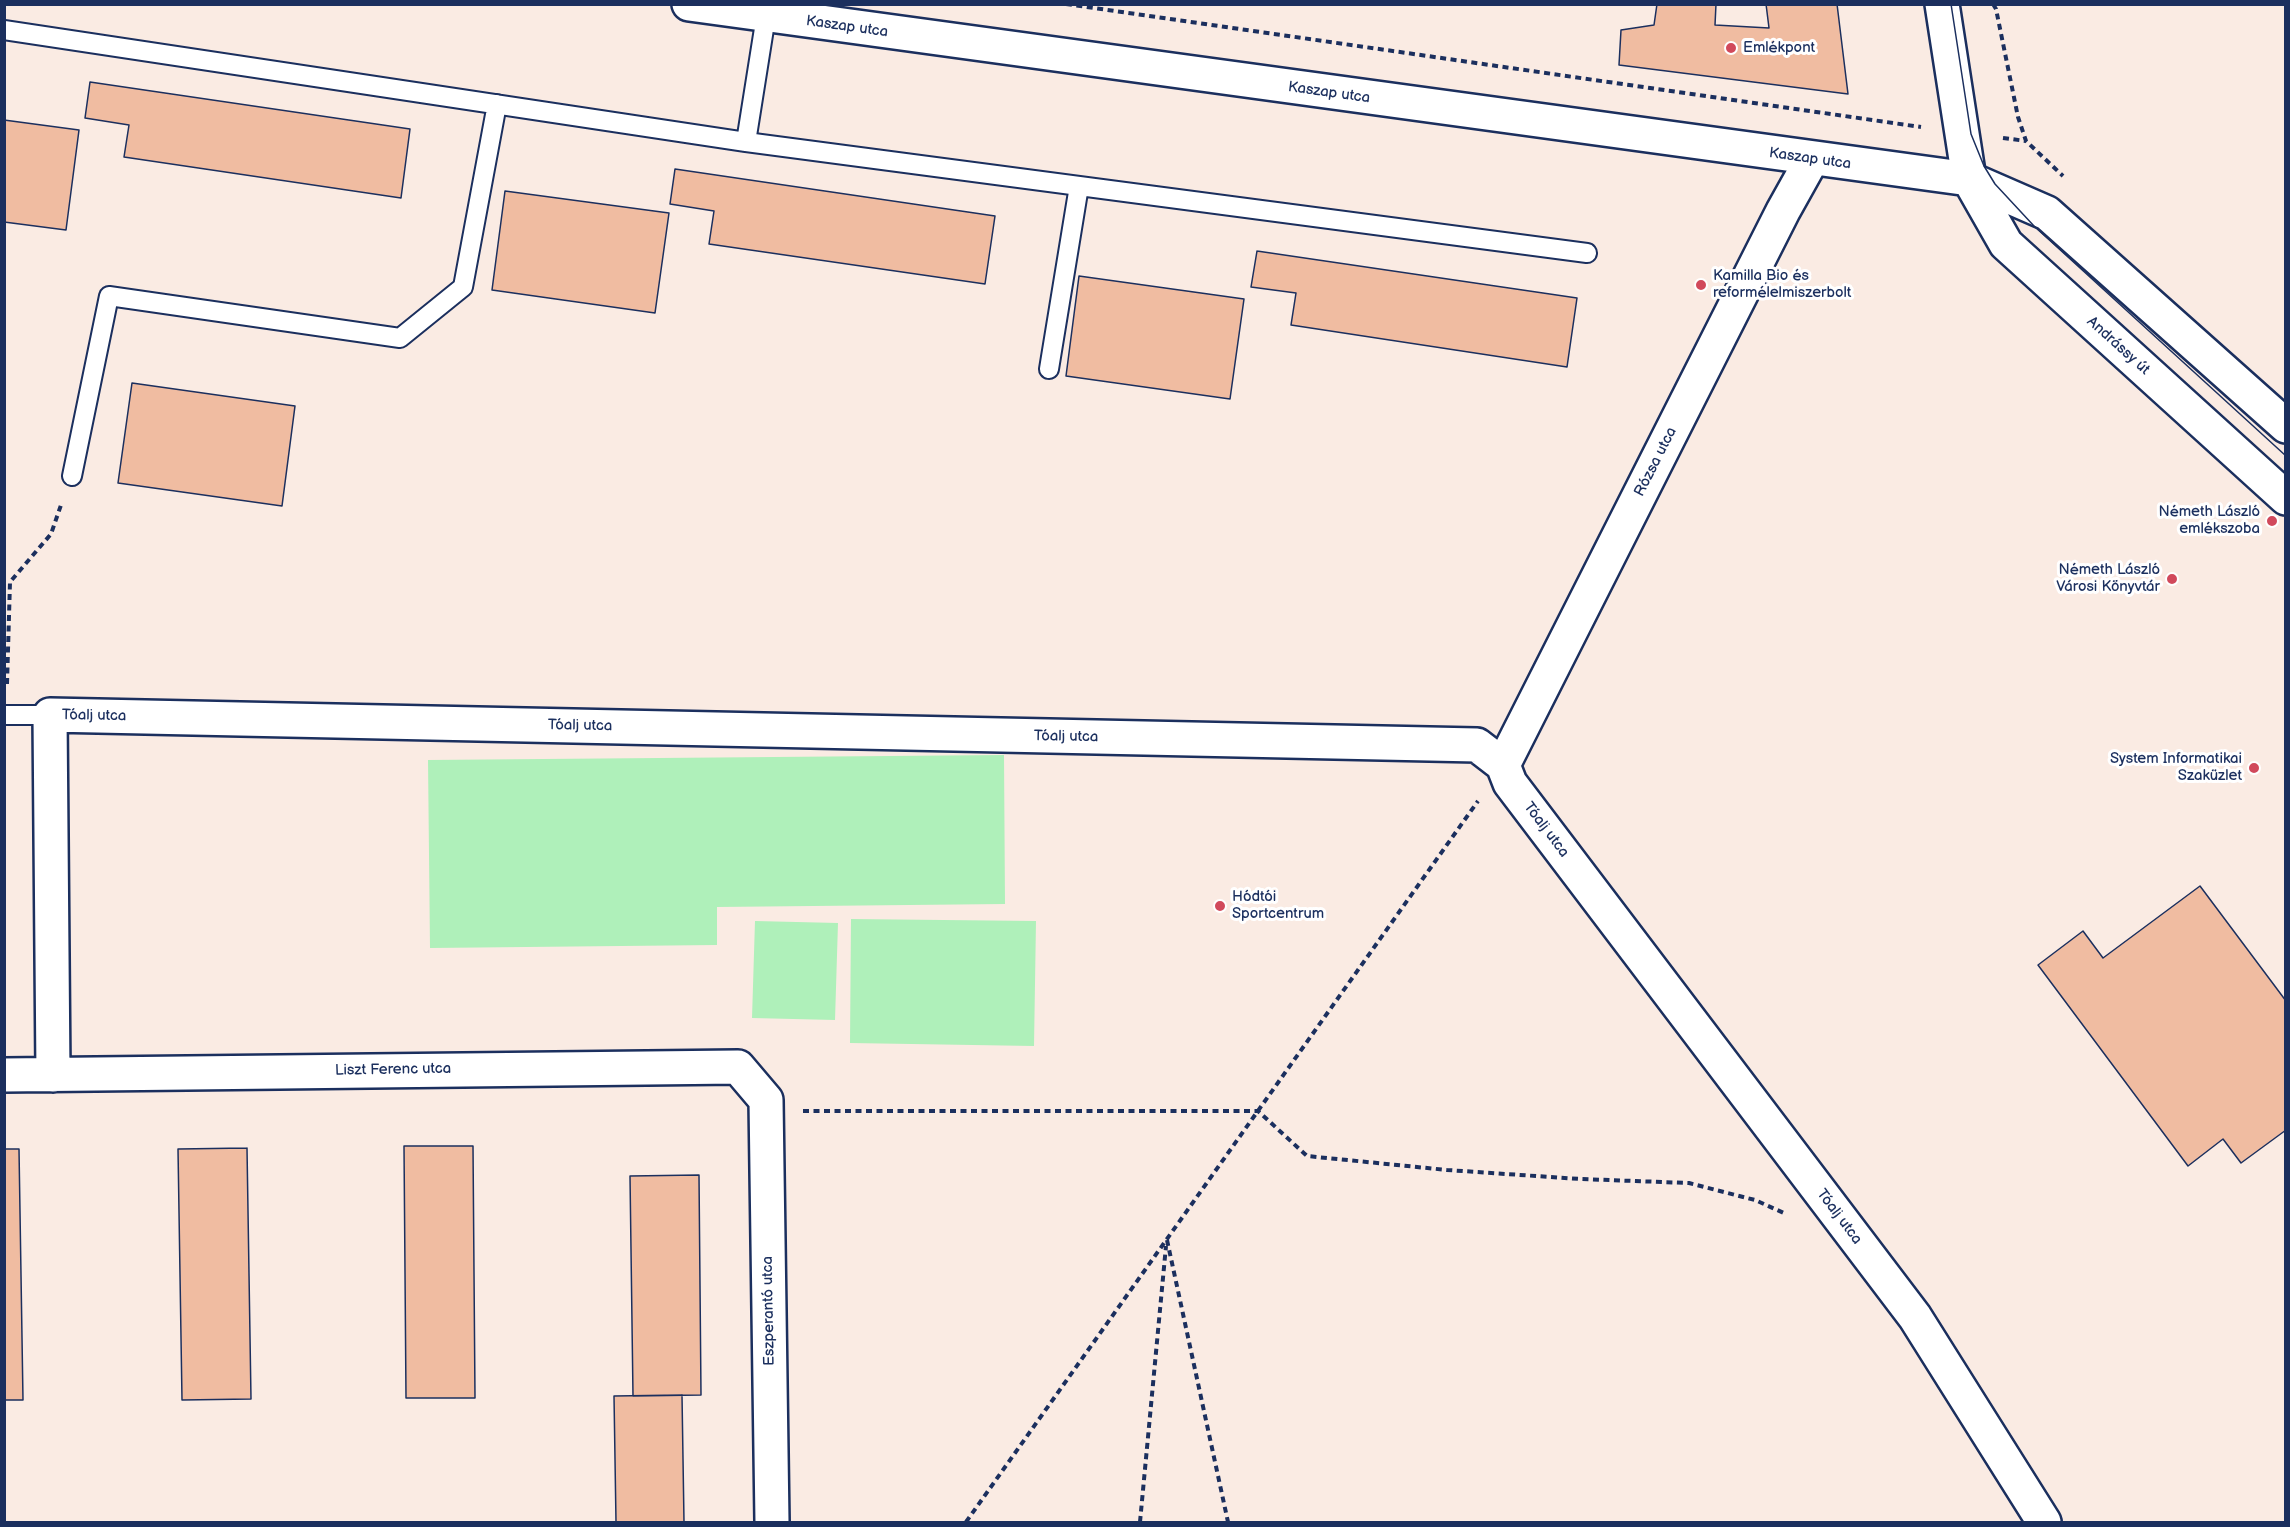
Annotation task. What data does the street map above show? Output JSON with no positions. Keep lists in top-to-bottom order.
{
  "streets": {
    "street": [
      "Kaszap utca",
      "Andrássy út",
      "Rózsa utca",
      "Tóalj utca",
      "Liszt Ferenc utca",
      "Eszperantó utca"
    ]
  },
  "crossings": [
    ["Kaszap utca", "Andrássy út"],
    ["Kaszap utca", "Rózsa utca"],
    ["Rózsa utca", "Tóalj utca"],
    ["Tóalj utca", "Liszt Ferenc utca"],
    ["Liszt Ferenc utca", "Eszperantó utca"]
  ],
  "places": [
    "Emlékpont",
    "Kamilla Bio és reformélelmiszerbolt",
    "Németh László emlékszoba",
    "Németh László Városi Könyvtár",
    "System Informatikai Szaküzlet",
    "Hódtói Sportcentrum"
  ]
}
